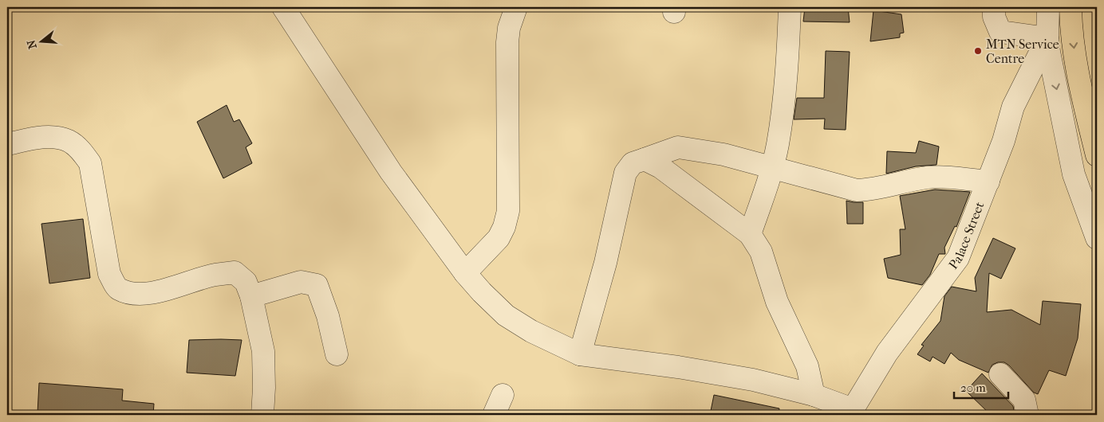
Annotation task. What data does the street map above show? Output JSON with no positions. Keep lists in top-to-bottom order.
{
  "streets": {
    "street": ["Palace Street"]
  },
  "places": ["MTN Service Centre"],
  "scale_bar": "20 m",
  "north": "left"
}
